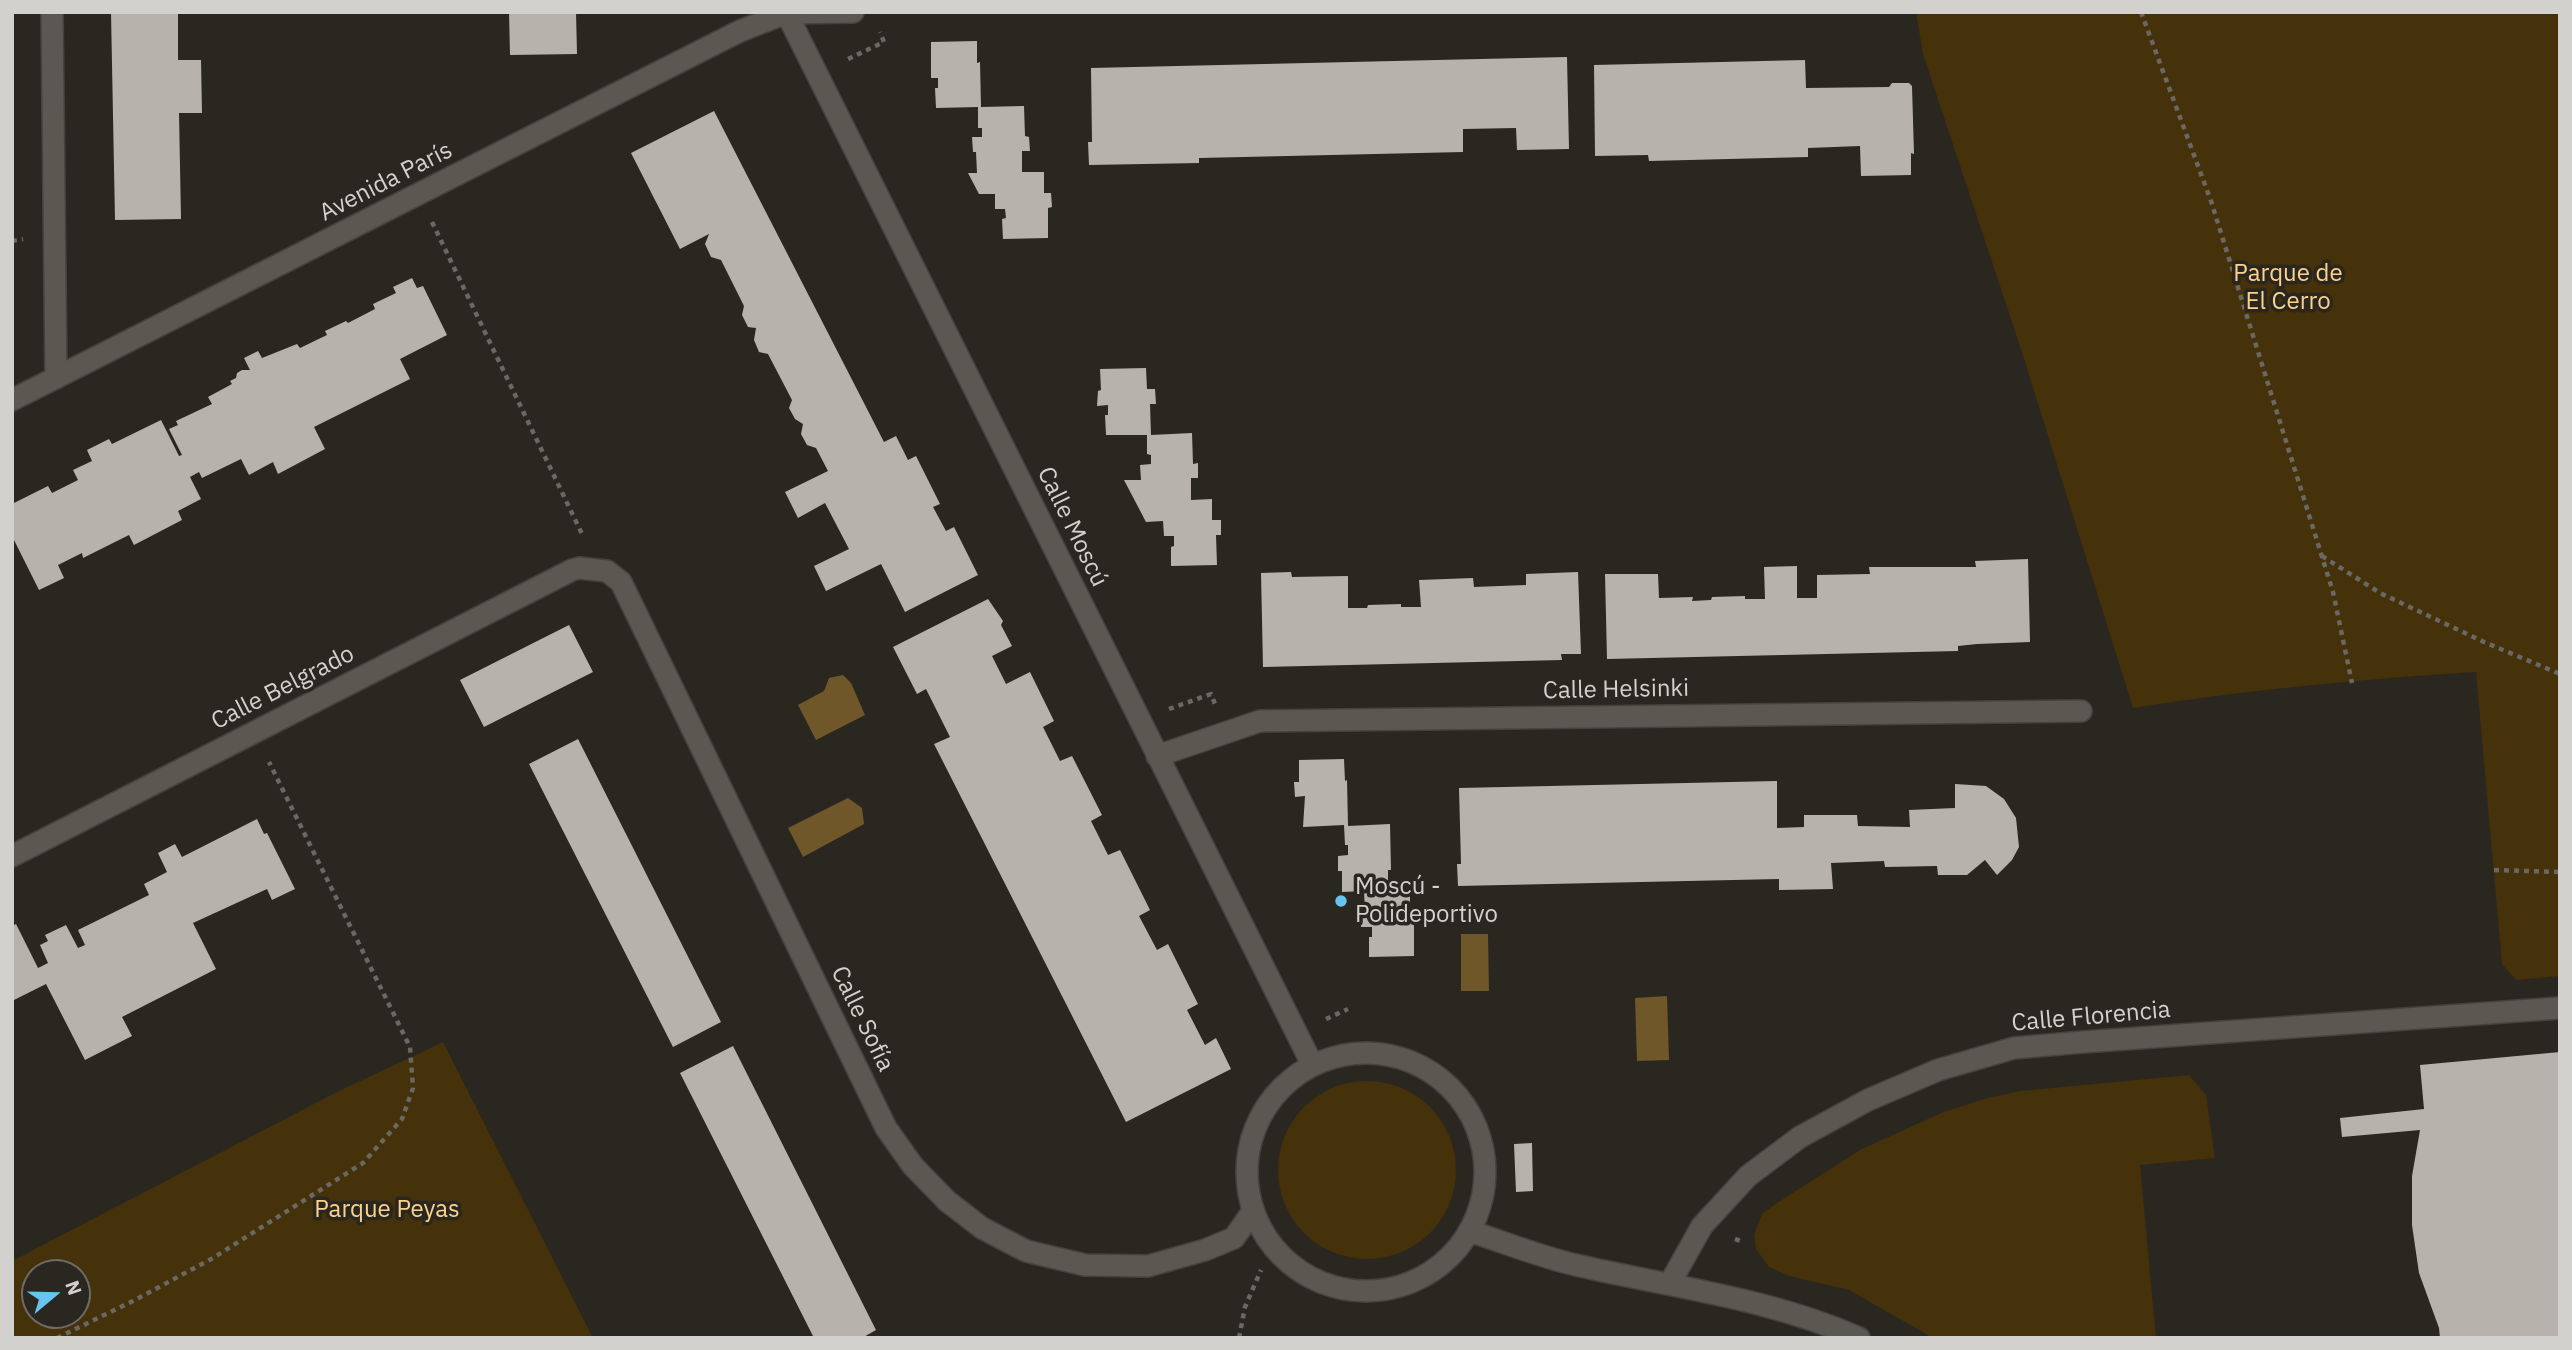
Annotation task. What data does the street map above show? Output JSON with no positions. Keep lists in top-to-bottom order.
{
  "streets": {
    "street": [
      "Avenida París",
      "Calle Moscú",
      "Calle Belgrado",
      "Calle Helsinki",
      "Calle Florencia",
      "Calle Sofía"
    ]
  },
  "crossings": [
    ["Avenida París", "Calle Moscú"],
    ["Calle Moscú", "Calle Helsinki"],
    ["Calle Moscú", "Calle Sofía"],
    ["Calle Belgrado", "Calle Sofía"]
  ],
  "parks": ["Parque de El Cerro", "Parque Peyas"],
  "places": ["Moscú - Polideportivo"],
  "north": "right"
}
